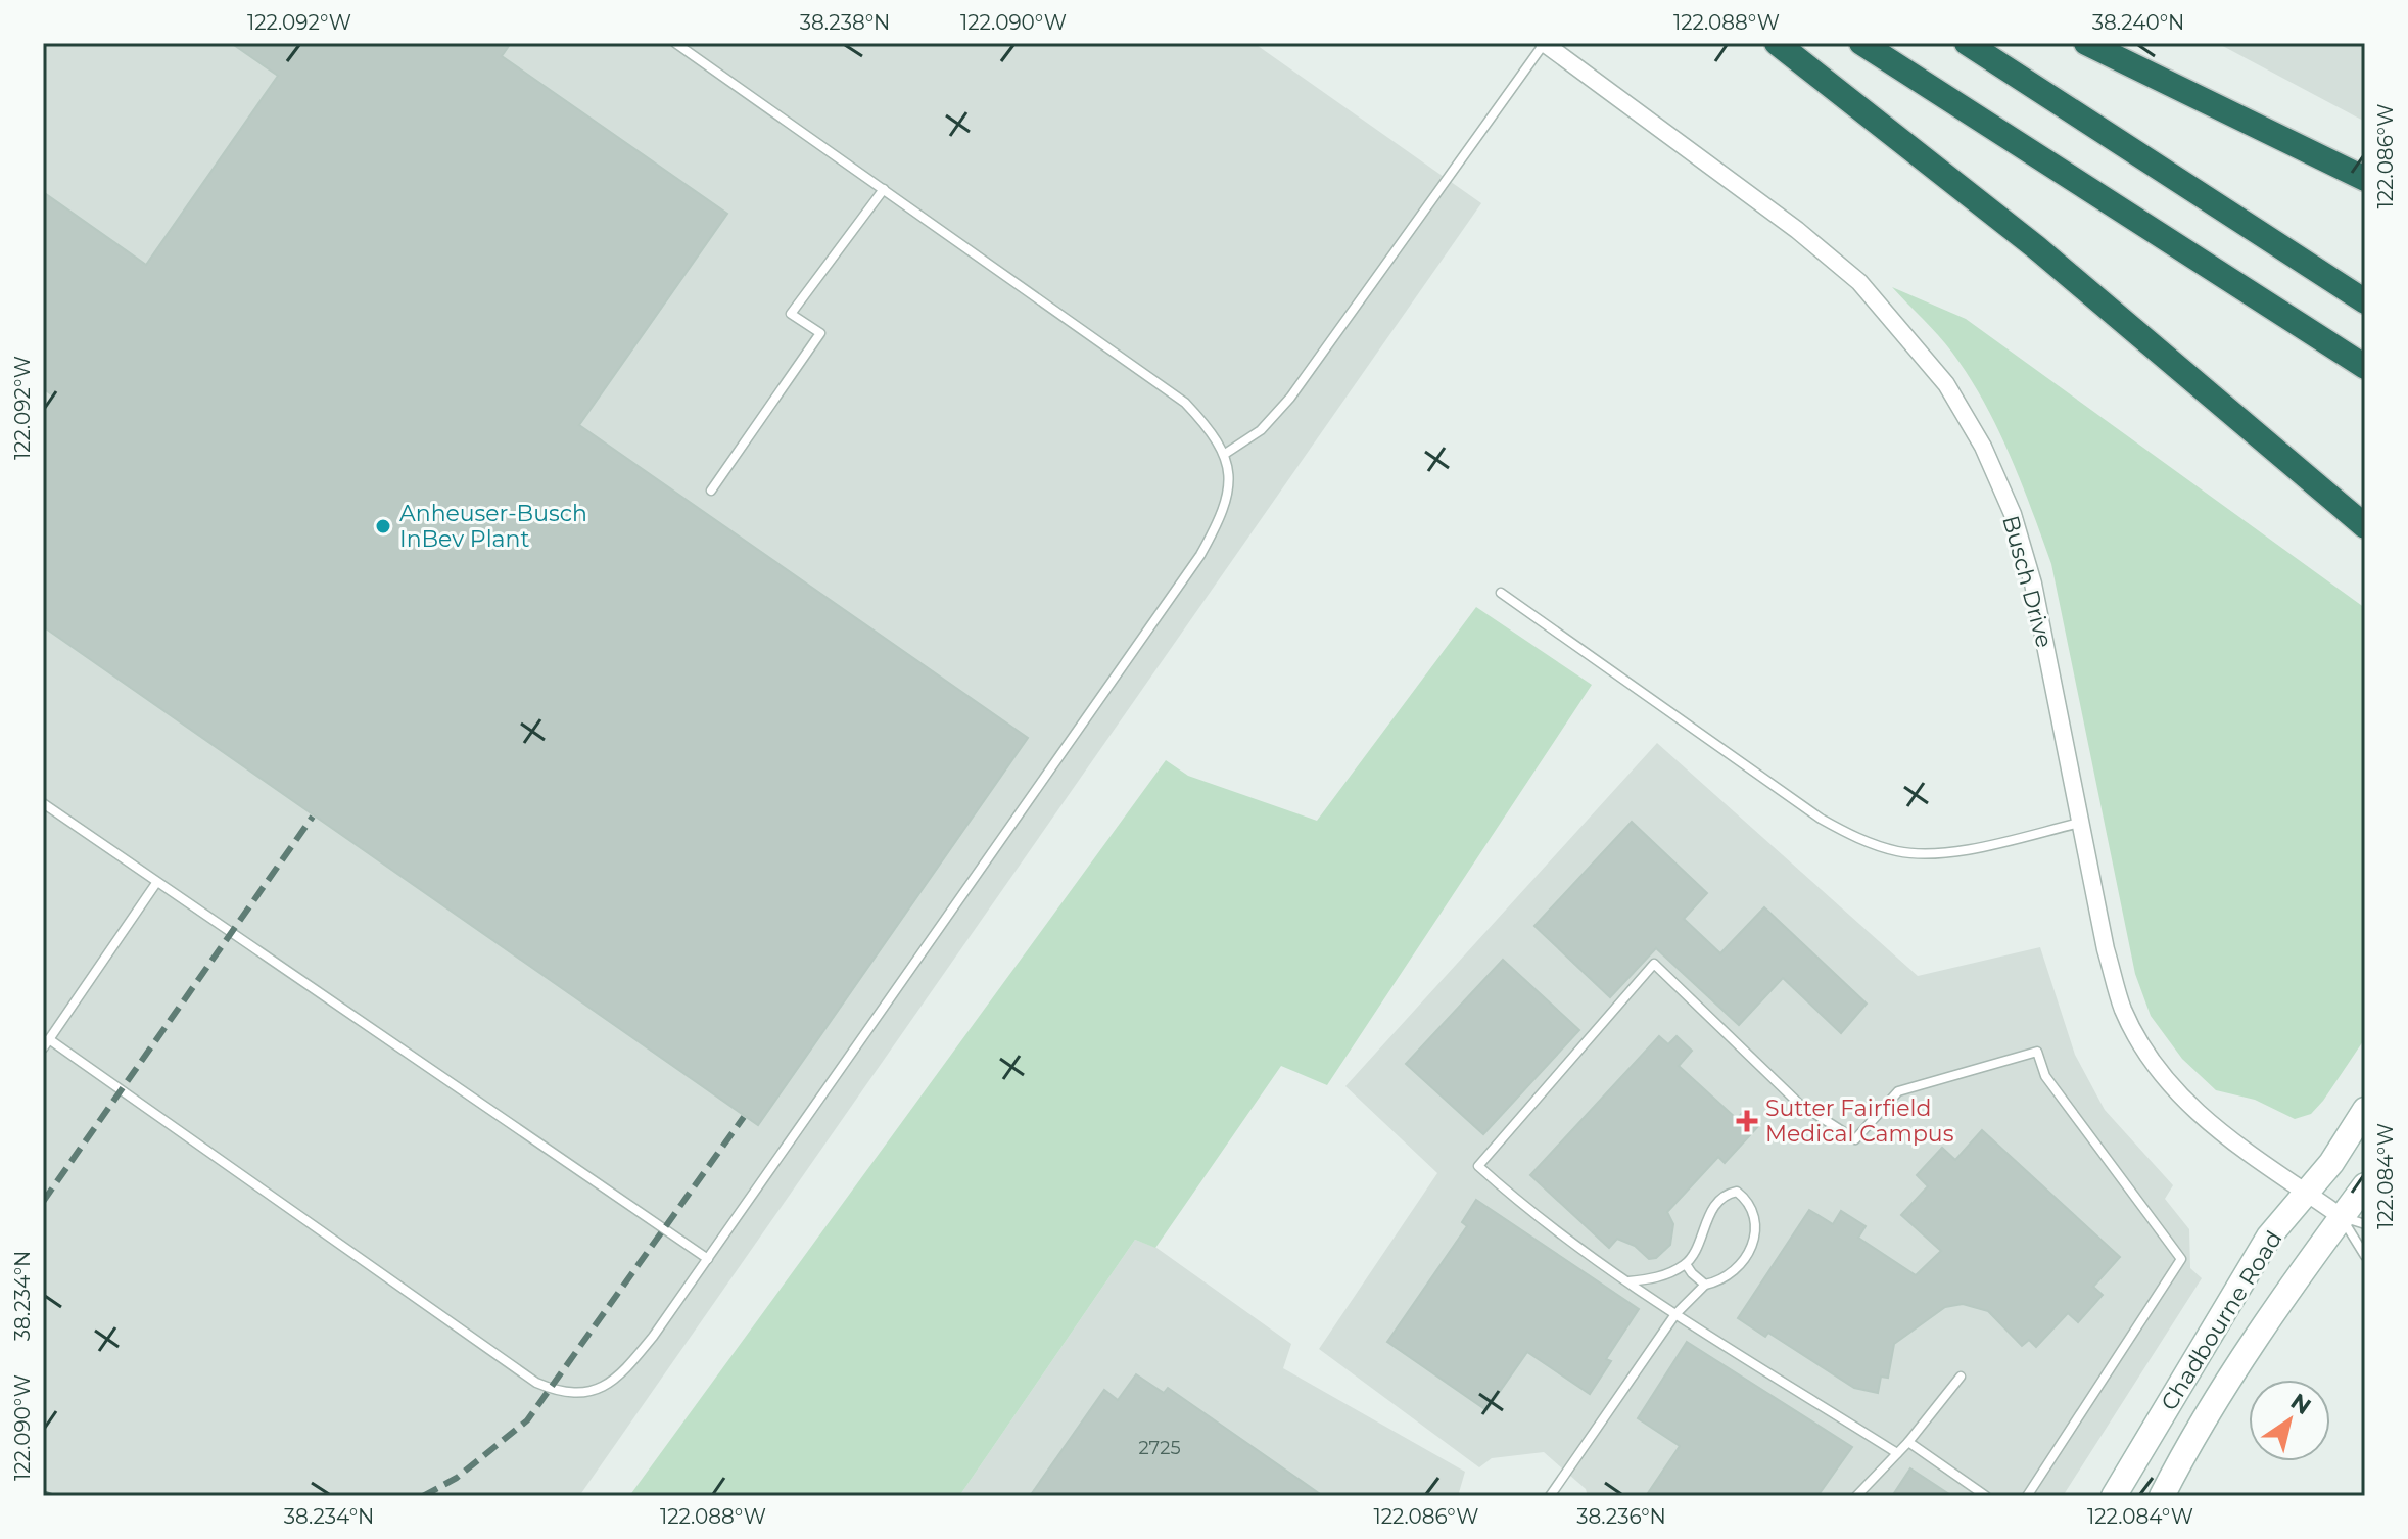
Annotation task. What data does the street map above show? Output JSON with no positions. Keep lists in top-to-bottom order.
{
  "streets": {
    "main road": ["Chadbourne Road"],
    "street": ["Busch Drive"]
  },
  "crossings": [
    ["Busch Drive", "Chadbourne Road"]
  ],
  "places": {
    "other": ["Anheuser-Busch InBev Plant"],
    "health": ["Sutter Fairfield Medical Campus"]
  },
  "house_numbers": ["2725"],
  "north": "top right",
  "coordinates": [
    "122.092°W",
    "38.238°N",
    "122.090°W",
    "122.088°W",
    "38.240°N",
    "122.086°W",
    "122.084°W",
    "38.234°N",
    "38.236°N"
  ]
}
